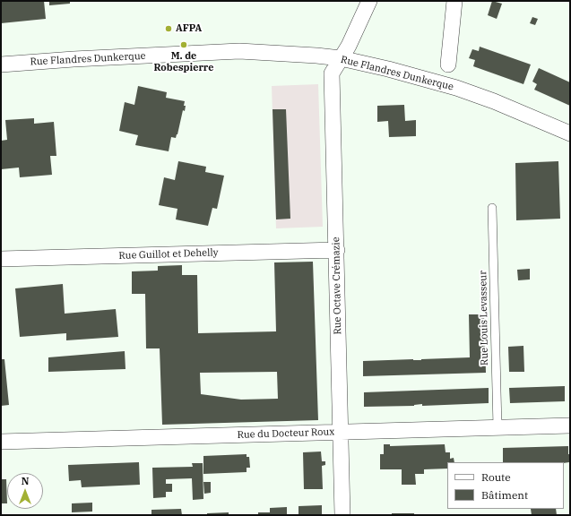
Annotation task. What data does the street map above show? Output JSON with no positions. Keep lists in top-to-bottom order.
{
  "streets": {
    "street": [
      "Rue Flandres Dunkerque",
      "Rue Guillot et Dehelly",
      "Rue Octave Crémazie",
      "Rue du Docteur Roux"
    ],
    "lane": ["Rue Louis Levasseur"]
  },
  "crossings": [
    ["Rue Flandres Dunkerque", "Rue Octave Crémazie"],
    ["Rue Guillot et Dehelly", "Rue Octave Crémazie"],
    ["Rue Octave Crémazie", "Rue du Docteur Roux"],
    ["Rue Louis Levasseur", "Rue du Docteur Roux"]
  ],
  "places": ["AFPA", "M. de Robespierre"],
  "legend": ["Route", "Bâtiment"],
  "north": "top"
}
